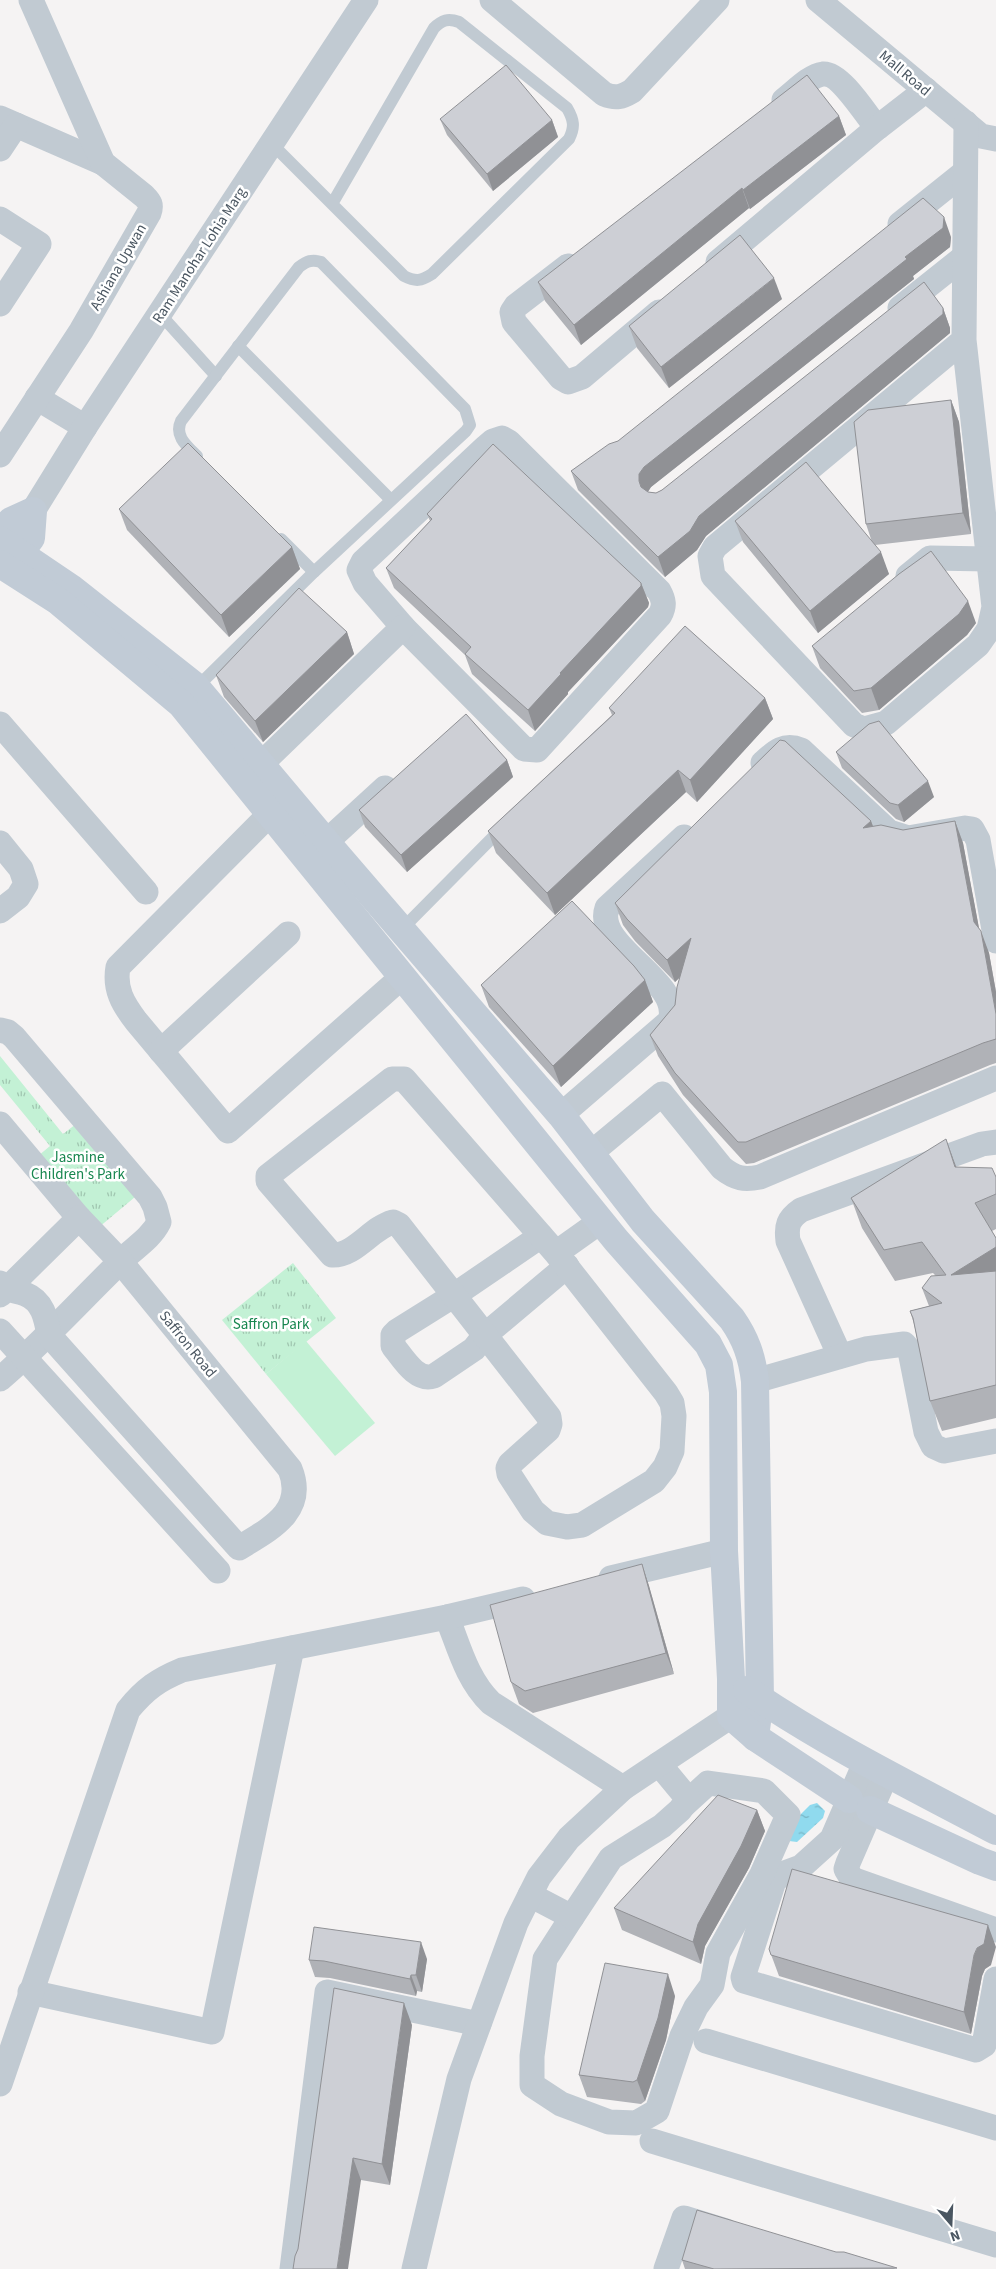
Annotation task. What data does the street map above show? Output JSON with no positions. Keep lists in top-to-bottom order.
{
  "streets": {
    "street": [
      "Mall Road",
      "Ram Manohar Lohia Marg",
      "Ashiana Upwan",
      "Saffron Road"
    ]
  },
  "parks": ["Jasmine Children's Park", "Saffron Park"],
  "north": "bottom"
}
